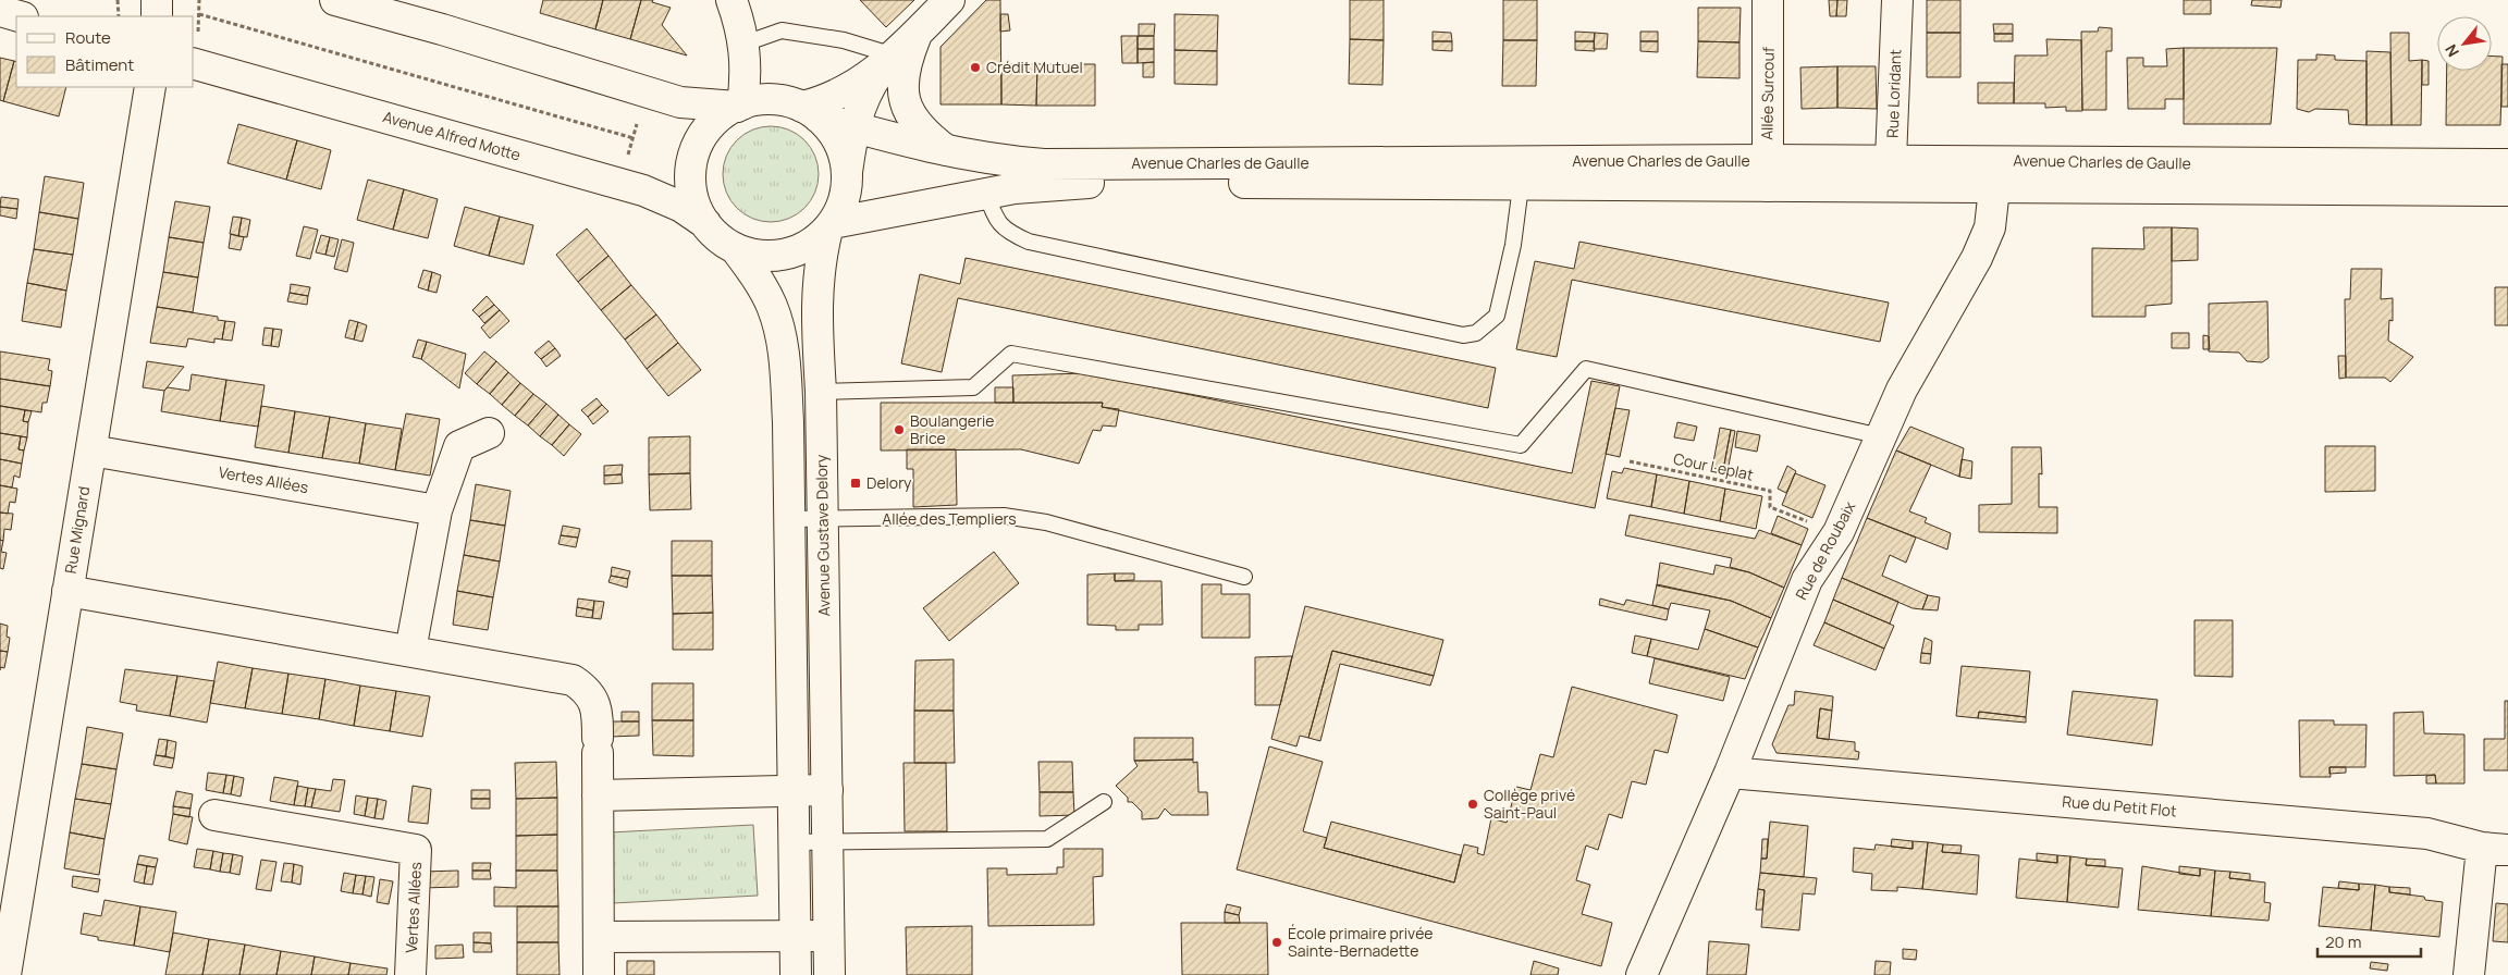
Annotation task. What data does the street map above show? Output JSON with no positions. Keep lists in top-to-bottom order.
{
  "streets": {
    "main road": [
      "Allée Surcouf",
      "Rue Loridant",
      "Avenue Alfred Motte",
      "Avenue Charles de Gaulle",
      "Vertes Allées",
      "Rue Mignard",
      "Avenue Gustave Delory",
      "Rue de Roubaix",
      "Rue du Petit Flot"
    ],
    "lane": ["Allée des Templiers"],
    "path": ["Cour Leplat"]
  },
  "crossings": [
    ["Allée Surcouf", "Avenue Charles de Gaulle"],
    ["Rue Loridant", "Avenue Charles de Gaulle"],
    ["Avenue Alfred Motte", "Avenue Charles de Gaulle"],
    ["Avenue Alfred Motte", "Avenue Gustave Delory"],
    ["Avenue Charles de Gaulle", "Avenue Gustave Delory"],
    ["Avenue Charles de Gaulle", "Rue de Roubaix"],
    ["Cour Leplat", "Rue de Roubaix"],
    ["Vertes Allées", "Rue Mignard"],
    ["Allée des Templiers", "Avenue Gustave Delory"],
    ["Rue de Roubaix", "Rue du Petit Flot"]
  ],
  "places": {
    "other": [
      "Crédit Mutuel",
      "Boulangerie Brice",
      "Collège privé Saint-Paul",
      "École primaire privée Sainte-Bernadette"
    ],
    "transit": ["Delory"]
  },
  "legend": ["Route", "Bâtiment"],
  "scale_bar": "20 m",
  "north": "bottom left"
}
